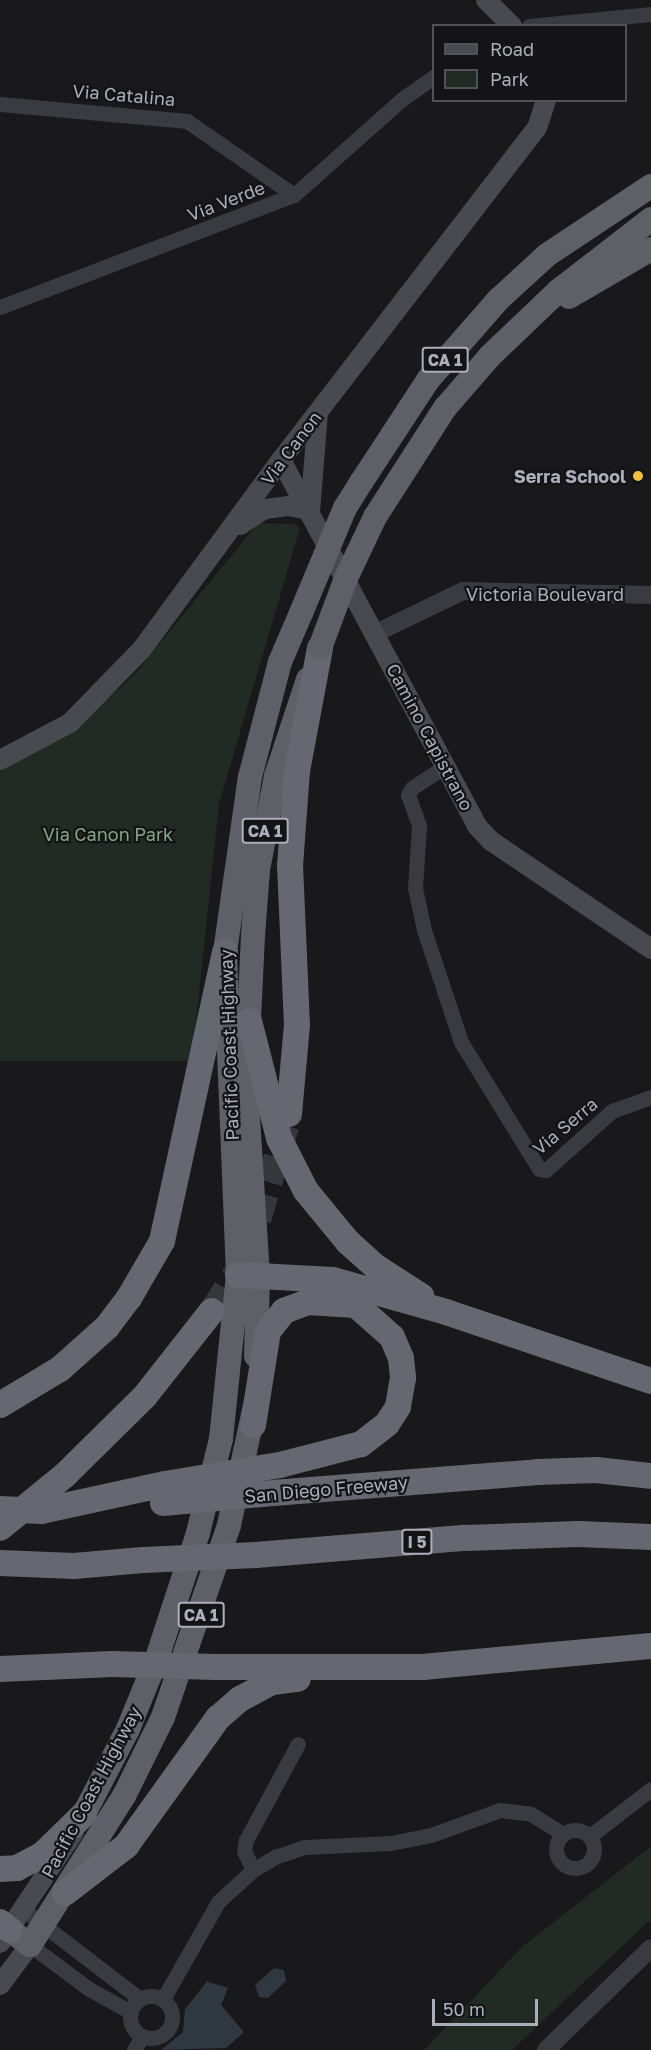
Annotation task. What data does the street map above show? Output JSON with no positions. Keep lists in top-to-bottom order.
{
  "streets": {
    "highway": [
      "CA 1",
      "Pacific Coast Highway",
      "San Diego Freeway",
      "I 5"
    ],
    "main road": ["Via Canon", "Camino Capistrano"],
    "street": [
      "Via Catalina",
      "Via Verde",
      "Victoria Boulevard",
      "Via Serra"
    ]
  },
  "crossings": [
    ["Via Catalina", "Via Verde"],
    ["Via Canon", "Camino Capistrano"],
    ["Victoria Boulevard", "Camino Capistrano"],
    ["Camino Capistrano", "Via Serra"]
  ],
  "parks": ["Via Canon Park"],
  "places": ["Serra School"],
  "legend": ["Road", "Park"],
  "scale_bar": "50 m"
}
